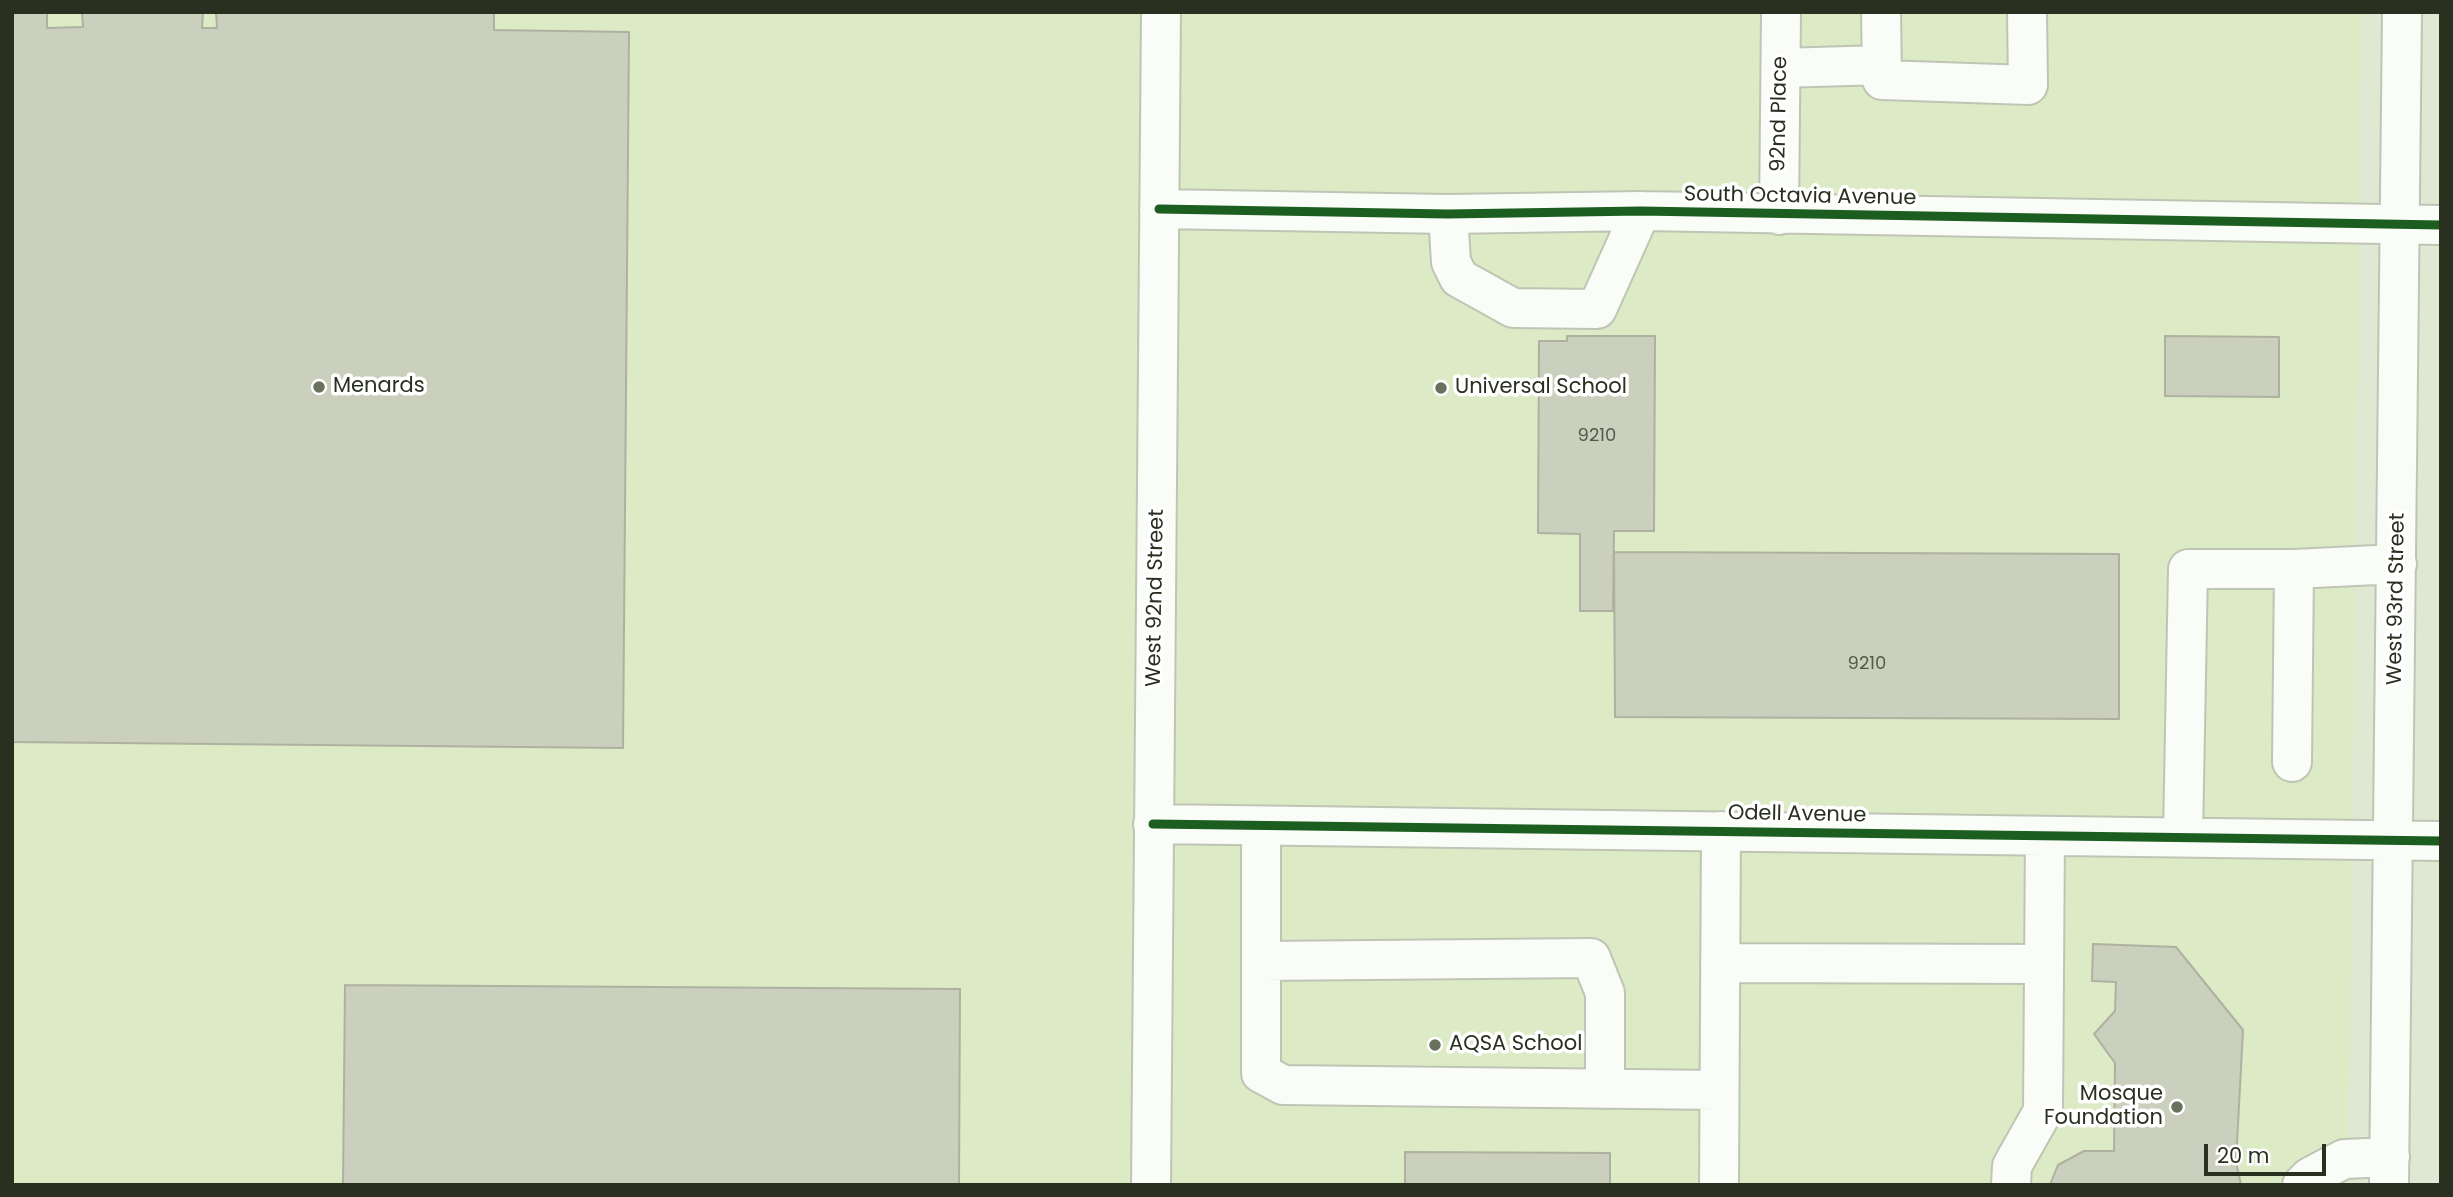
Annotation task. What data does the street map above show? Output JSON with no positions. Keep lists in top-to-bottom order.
{
  "streets": {
    "street": [
      "92nd Place",
      "South Octavia Avenue",
      "West 92nd Street",
      "West 93rd Street",
      "Odell Avenue"
    ]
  },
  "crossings": [
    ["92nd Place", "South Octavia Avenue"],
    ["South Octavia Avenue", "West 92nd Street"],
    ["South Octavia Avenue", "West 93rd Street"],
    ["West 92nd Street", "Odell Avenue"],
    ["West 93rd Street", "Odell Avenue"]
  ],
  "places": [
    "Menards",
    "Universal School",
    "AQSA School",
    "Mosque Foundation"
  ],
  "house_numbers": ["9210", "9210"],
  "scale_bar": "20 m"
}
